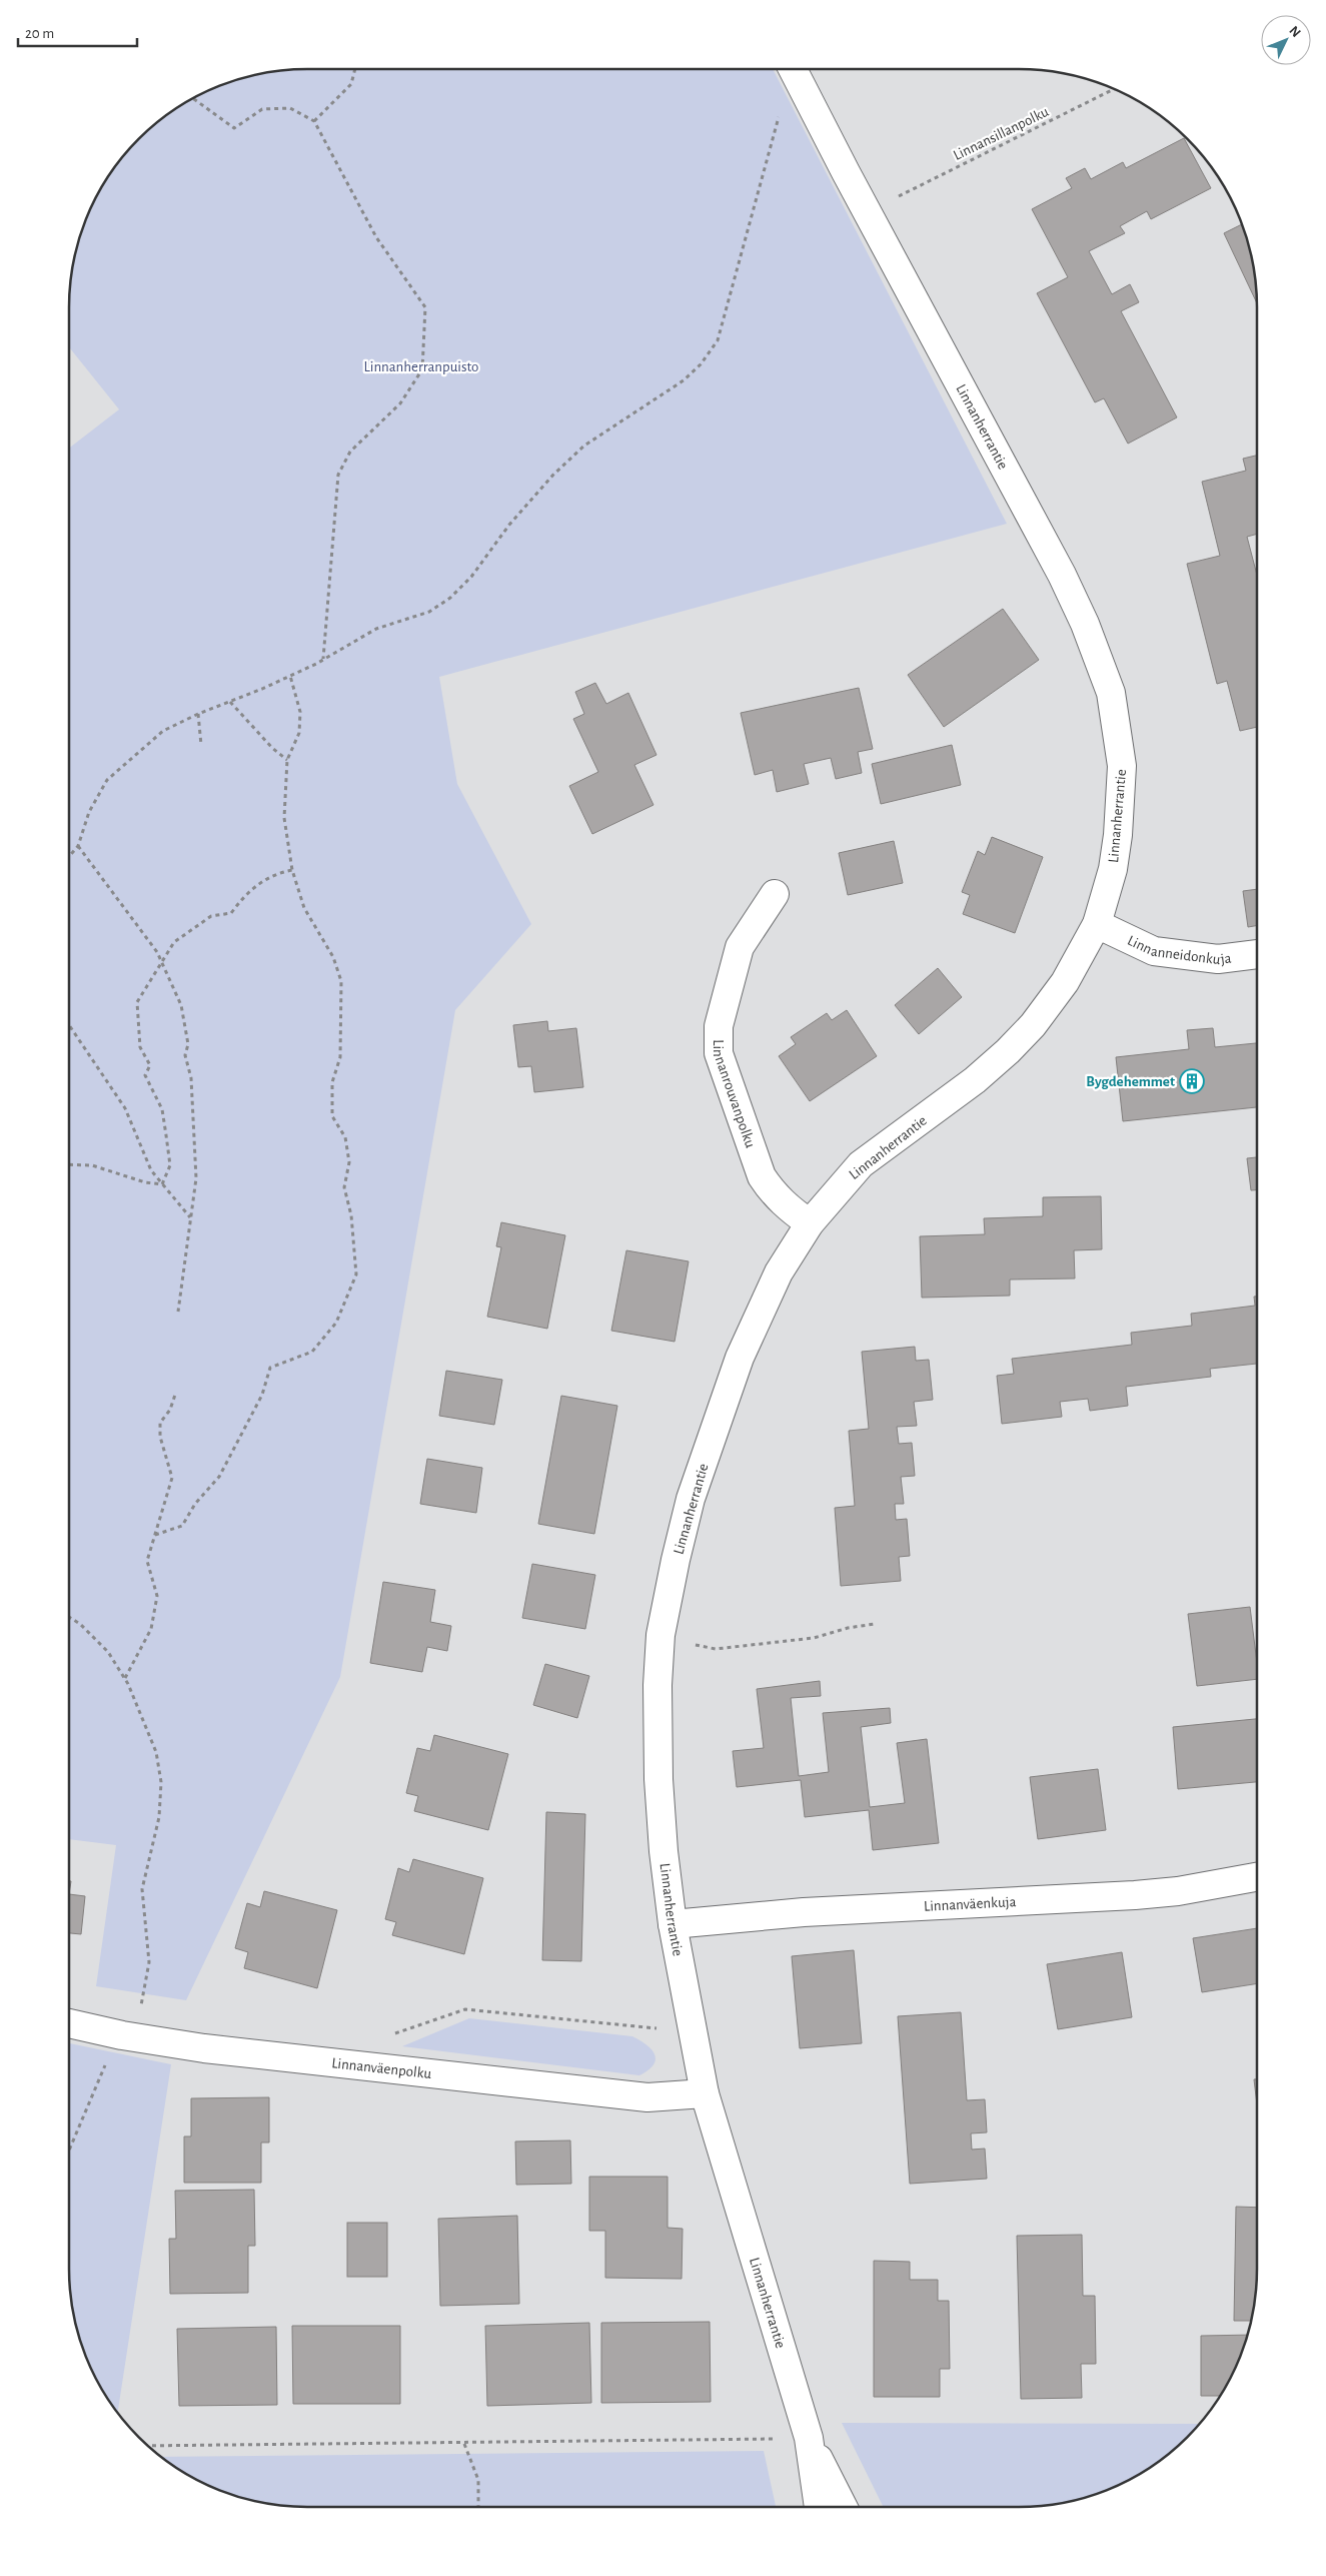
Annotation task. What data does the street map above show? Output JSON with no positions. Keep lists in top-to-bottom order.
{
  "streets": {
    "street": [
      "Linnanherrantie",
      "Linnanneidonkuja",
      "Linnanrouvanpolku",
      "Linnanväenkuja",
      "Linnanväenpolku"
    ],
    "path": ["Linnansillanpolku"]
  },
  "crossings": [
    ["Linnanherrantie", "Linnanneidonkuja"],
    ["Linnanherrantie", "Linnanrouvanpolku"],
    ["Linnanherrantie", "Linnanväenkuja"],
    ["Linnanherrantie", "Linnanväenpolku"]
  ],
  "parks": ["Linnanherranpuisto"],
  "places": {
    "building": ["Bygdehemmet"]
  },
  "scale_bar": "20 m",
  "north": "top right"
}
